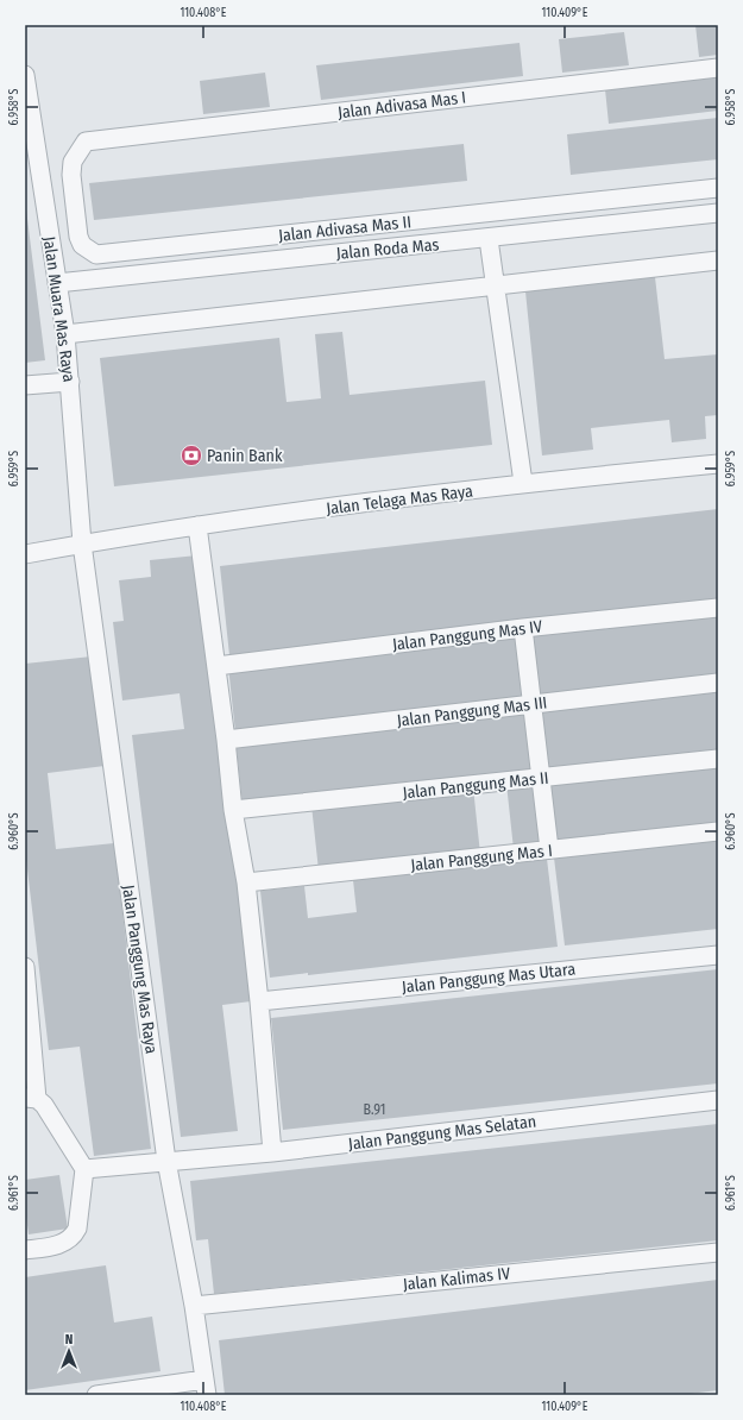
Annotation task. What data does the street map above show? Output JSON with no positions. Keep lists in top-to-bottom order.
{
  "streets": {
    "street": [
      "Jalan Adivasa Mas I",
      "Jalan Adivasa Mas II",
      "Jalan Roda Mas",
      "Jalan Muara Mas Raya",
      "Jalan Telaga Mas Raya",
      "Jalan Panggung Mas IV",
      "Jalan Panggung Mas III",
      "Jalan Panggung Mas II",
      "Jalan Panggung Mas I",
      "Jalan Panggung Mas Raya",
      "Jalan Panggung Mas Utara",
      "Jalan Panggung Mas Selatan",
      "Jalan Kalimas IV"
    ]
  },
  "crossings": [
    ["Jalan Adivasa Mas I", "Jalan Adivasa Mas II"],
    ["Jalan Roda Mas", "Jalan Muara Mas Raya"],
    ["Jalan Muara Mas Raya", "Jalan Telaga Mas Raya"],
    ["Jalan Muara Mas Raya", "Jalan Panggung Mas Raya"],
    ["Jalan Telaga Mas Raya", "Jalan Panggung Mas Raya"],
    ["Jalan Panggung Mas Raya", "Jalan Panggung Mas Selatan"],
    ["Jalan Panggung Mas Raya", "Jalan Kalimas IV"]
  ],
  "places": {
    "bank": ["Panin Bank"]
  },
  "house_numbers": ["B.91"],
  "north": "top",
  "coordinates": [
    "110.408°E",
    "110.409°E",
    "6.958°S",
    "6.959°S",
    "6.960°S",
    "6.961°S"
  ]
}
